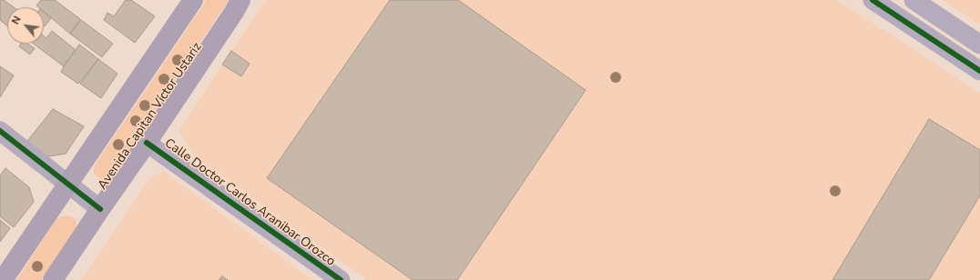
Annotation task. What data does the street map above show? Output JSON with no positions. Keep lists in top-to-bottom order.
{
  "streets": {
    "main road": ["Avenida Capitan Víctor Ustariz"],
    "street": ["Calle Doctor Carlos Aranibar Orozco"]
  },
  "crossings": [
    ["Avenida Capitan Víctor Ustariz", "Calle Doctor Carlos Aranibar Orozco"]
  ],
  "north": "top left"
}
